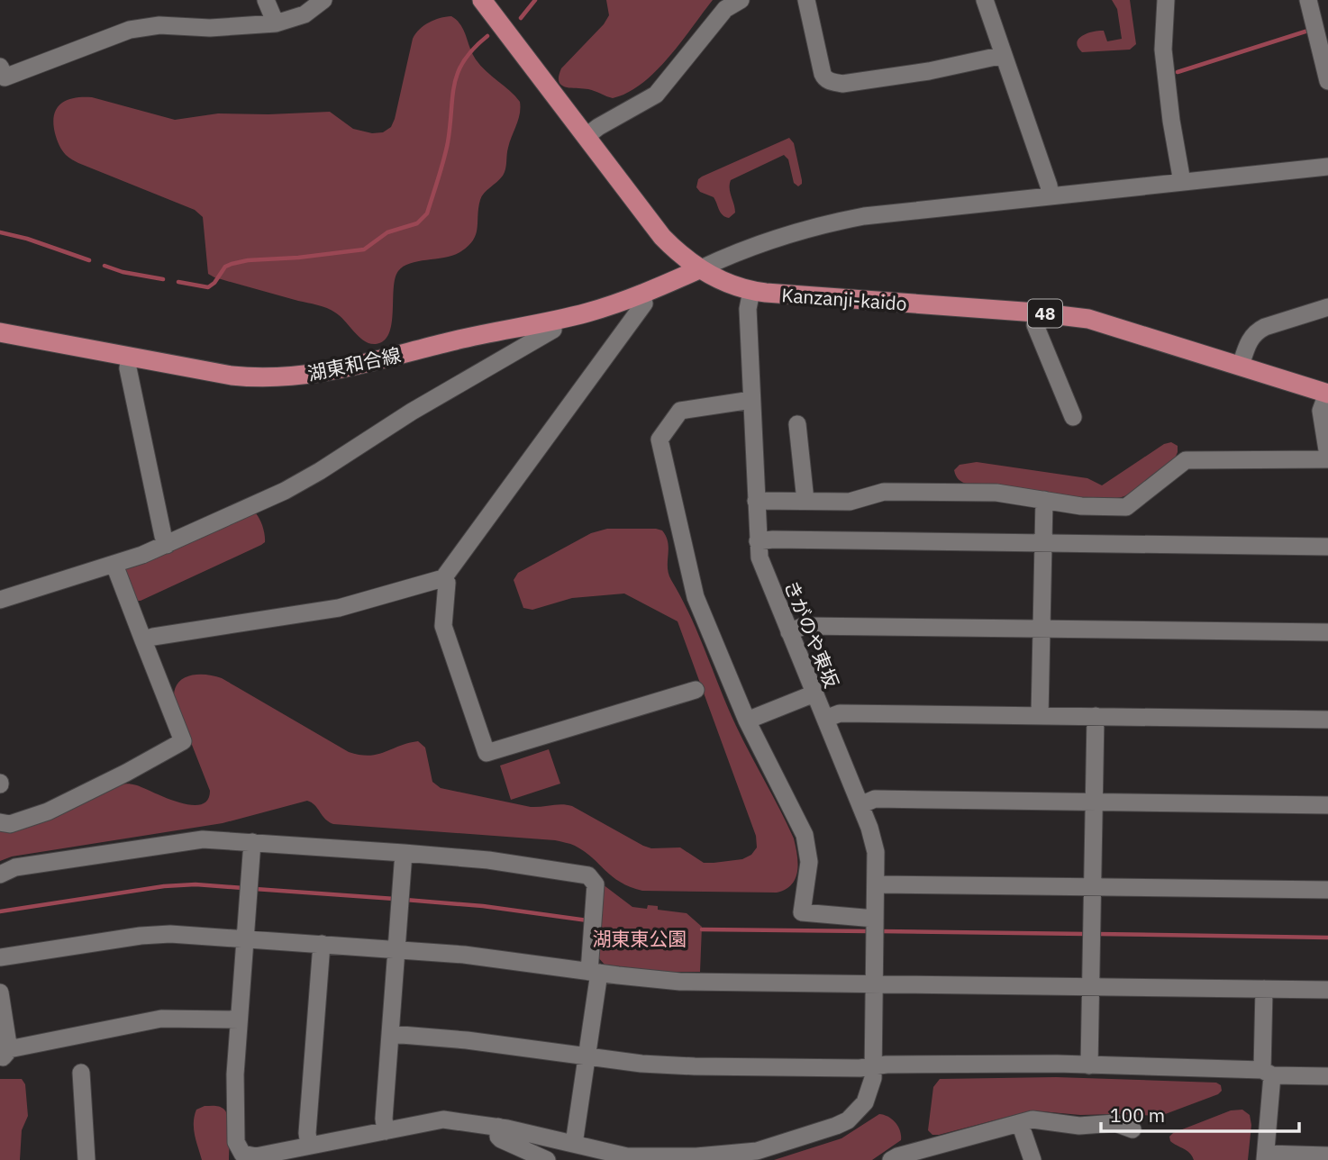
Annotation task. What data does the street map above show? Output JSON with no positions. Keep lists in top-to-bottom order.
{
  "streets": {
    "main road": ["Kanzanji-kaido", "48", "湖東和合線"],
    "street": ["きがのや東坂"]
  },
  "crossings": [
    ["Kanzanji-kaido", "湖東和合線"],
    ["Kanzanji-kaido", "きがのや東坂"]
  ],
  "parks": ["湖東東公園"],
  "scale_bar": "100 m"
}
